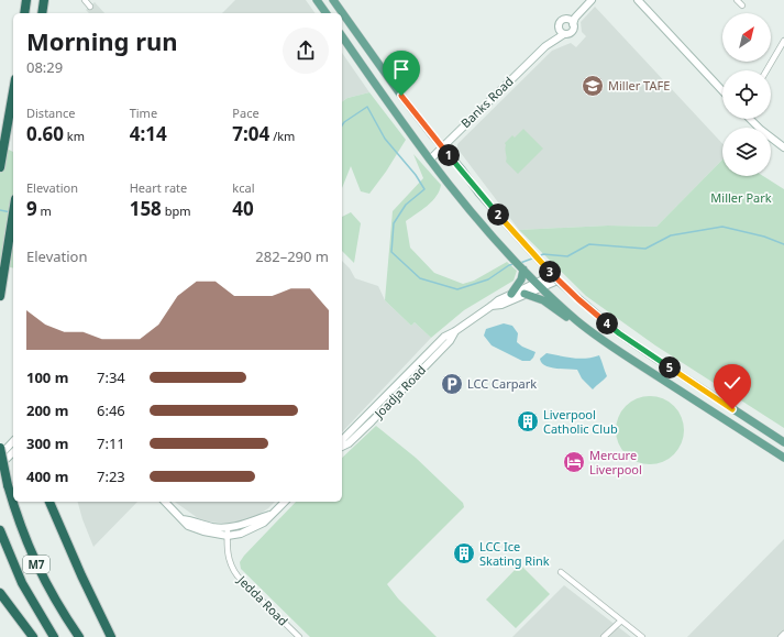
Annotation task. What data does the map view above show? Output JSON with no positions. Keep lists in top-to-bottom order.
{
  "streets": {
    "highway": ["M7"],
    "main road": ["Banks Road", "Joadja Road"],
    "street": ["Jedda Road"]
  },
  "parks": ["Miller Park"],
  "places": {
    "school or university": ["Miller TAFE"],
    "parking": ["LCC Carpark"],
    "building": ["Liverpool Catholic Club", "LCC Ice Skating Rink"],
    "hotel": ["Mercure Liverpool"]
  },
  "north": "top right",
  "page": {
    "heading": ["Morning run", "08:29"],
    "stats": [
      ["Distance", "0.60 km"],
      ["Time", "4:14"],
      ["Pace", "7:04 /km"],
      ["Elevation", "9 m"],
      ["Heart rate", "158 bpm"],
      ["kcal", "40"]
    ],
    "pins": [
      "1",
      "2",
      "3",
      "4",
      "5"
    ],
    "chart": ["Elevation", "282–290 m"],
    "list": [
      {
        "name": "100 m",
        "note": "7:34"
      },
      {
        "name": "200 m",
        "note": "6:46"
      },
      {
        "name": "300 m",
        "note": "7:11"
      },
      {
        "name": "400 m",
        "note": "7:23"
      }
    ]
  }
}
